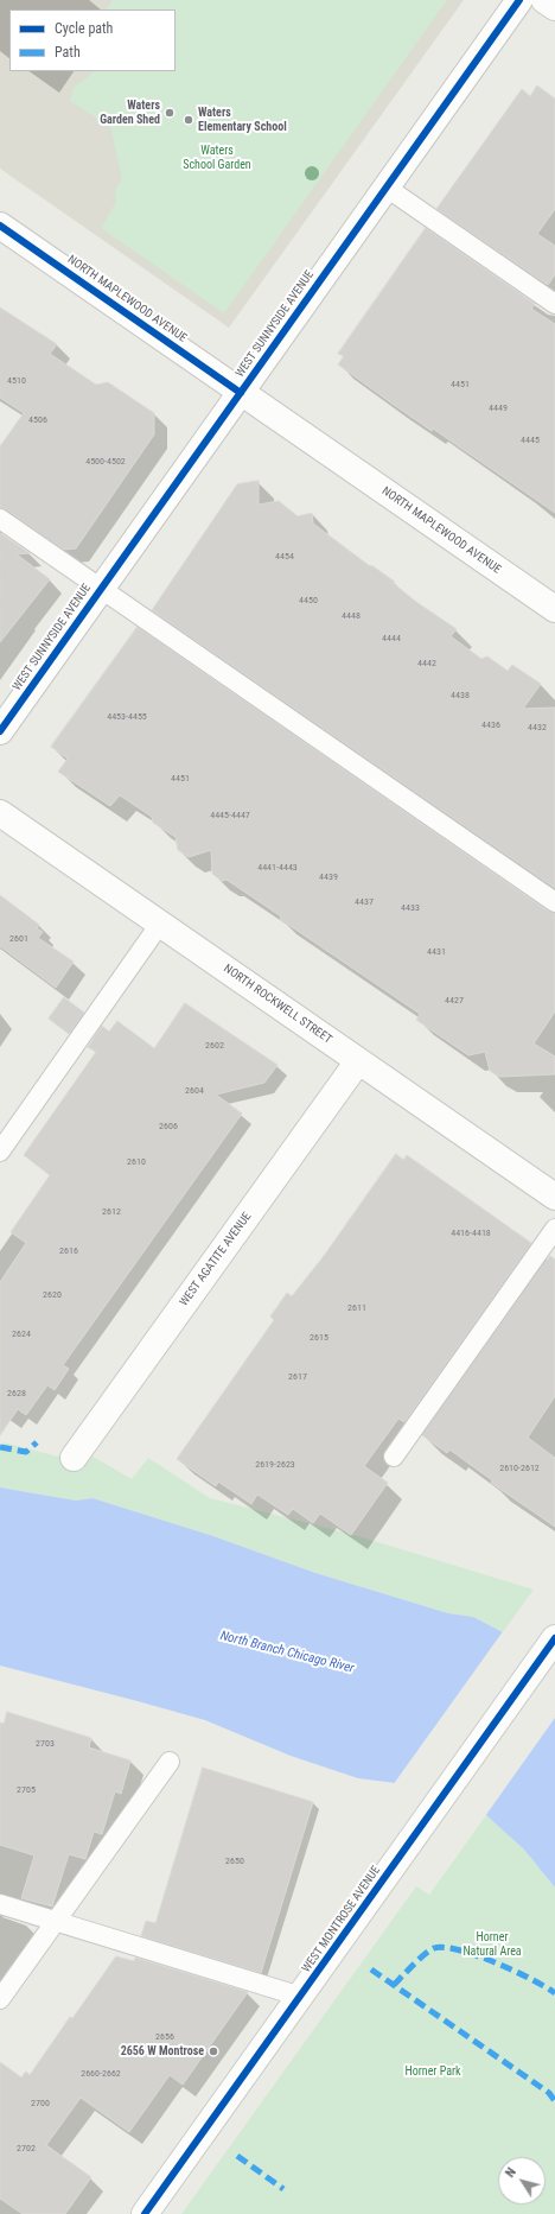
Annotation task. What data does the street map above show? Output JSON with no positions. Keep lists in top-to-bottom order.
{
  "streets": {
    "street": [
      "NORTH MAPLEWOOD AVENUE",
      "WEST SUNNYSIDE AVENUE",
      "NORTH ROCKWELL STREET",
      "WEST AGATITE AVENUE",
      "WEST MONTROSE AVENUE"
    ]
  },
  "crossings": [
    ["NORTH MAPLEWOOD AVENUE", "WEST SUNNYSIDE AVENUE"],
    ["NORTH ROCKWELL STREET", "WEST AGATITE AVENUE"]
  ],
  "water": ["North Branch Chicago River"],
  "parks": ["Waters School Garden", "Horner Natural Area", "Horner Park"],
  "places": ["Waters Garden Shed", "Waters Elementary School", "2656 W Montrose"],
  "house_numbers": [
    "4510",
    "4451",
    "4449",
    "4506",
    "4445",
    "4500-4502",
    "4454",
    "4450",
    "4448",
    "4444",
    "4442",
    "4438",
    "4453-4455",
    "4436",
    "4432",
    "4451",
    "4445-4447",
    "4441-4443",
    "4439",
    "4437",
    "4433",
    "2601",
    "4431",
    "4427",
    "2602",
    "2604",
    "2606",
    "2610",
    "2612",
    "4416-4418",
    "2616",
    "2620",
    "2611",
    "2624",
    "2615",
    "2617",
    "2628",
    "2619-2623",
    "2610-2612",
    "2703",
    "2705",
    "2650",
    "2656",
    "2660-2662",
    "2700",
    "2702"
  ],
  "legend": ["Cycle path", "Path"],
  "north": "top left"
}
